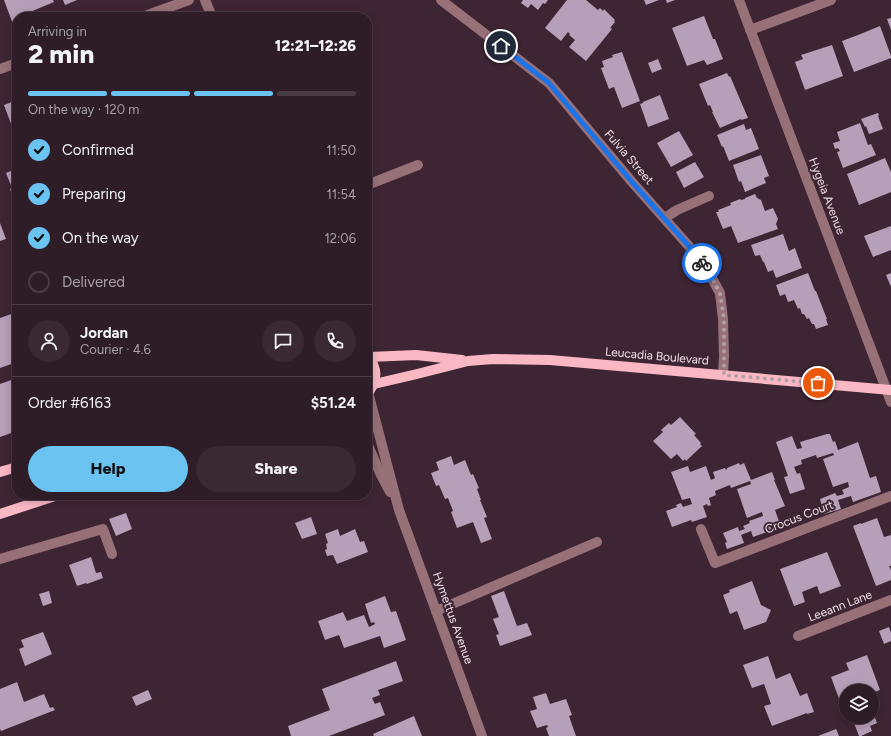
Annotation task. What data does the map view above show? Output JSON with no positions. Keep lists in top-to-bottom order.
{
  "streets": {
    "main road": ["Leucadia Boulevard"],
    "street": [
      "Fulvia Street",
      "Hygeia Avenue",
      "Crocus Court",
      "Leeann Lane",
      "Hymettus Avenue"
    ]
  },
  "crossings": [
    ["Fulvia Street", "Leucadia Boulevard"],
    ["Hygeia Avenue", "Leucadia Boulevard"]
  ],
  "page": {
    "heading": ["2 min", "Arriving in", "12:21–12:26"],
    "panel": [
      "Jordan",
      "Courier · 4.6",
      "Order #6163",
      "$51.24"
    ],
    "bar": "On the way · 120 m",
    "list": [
      ["Confirmed", "11:50"],
      ["Preparing", "11:54"],
      ["On the way", "12:06"],
      "Delivered"
    ],
    "buttons": ["Help", "Share"]
  }
}
